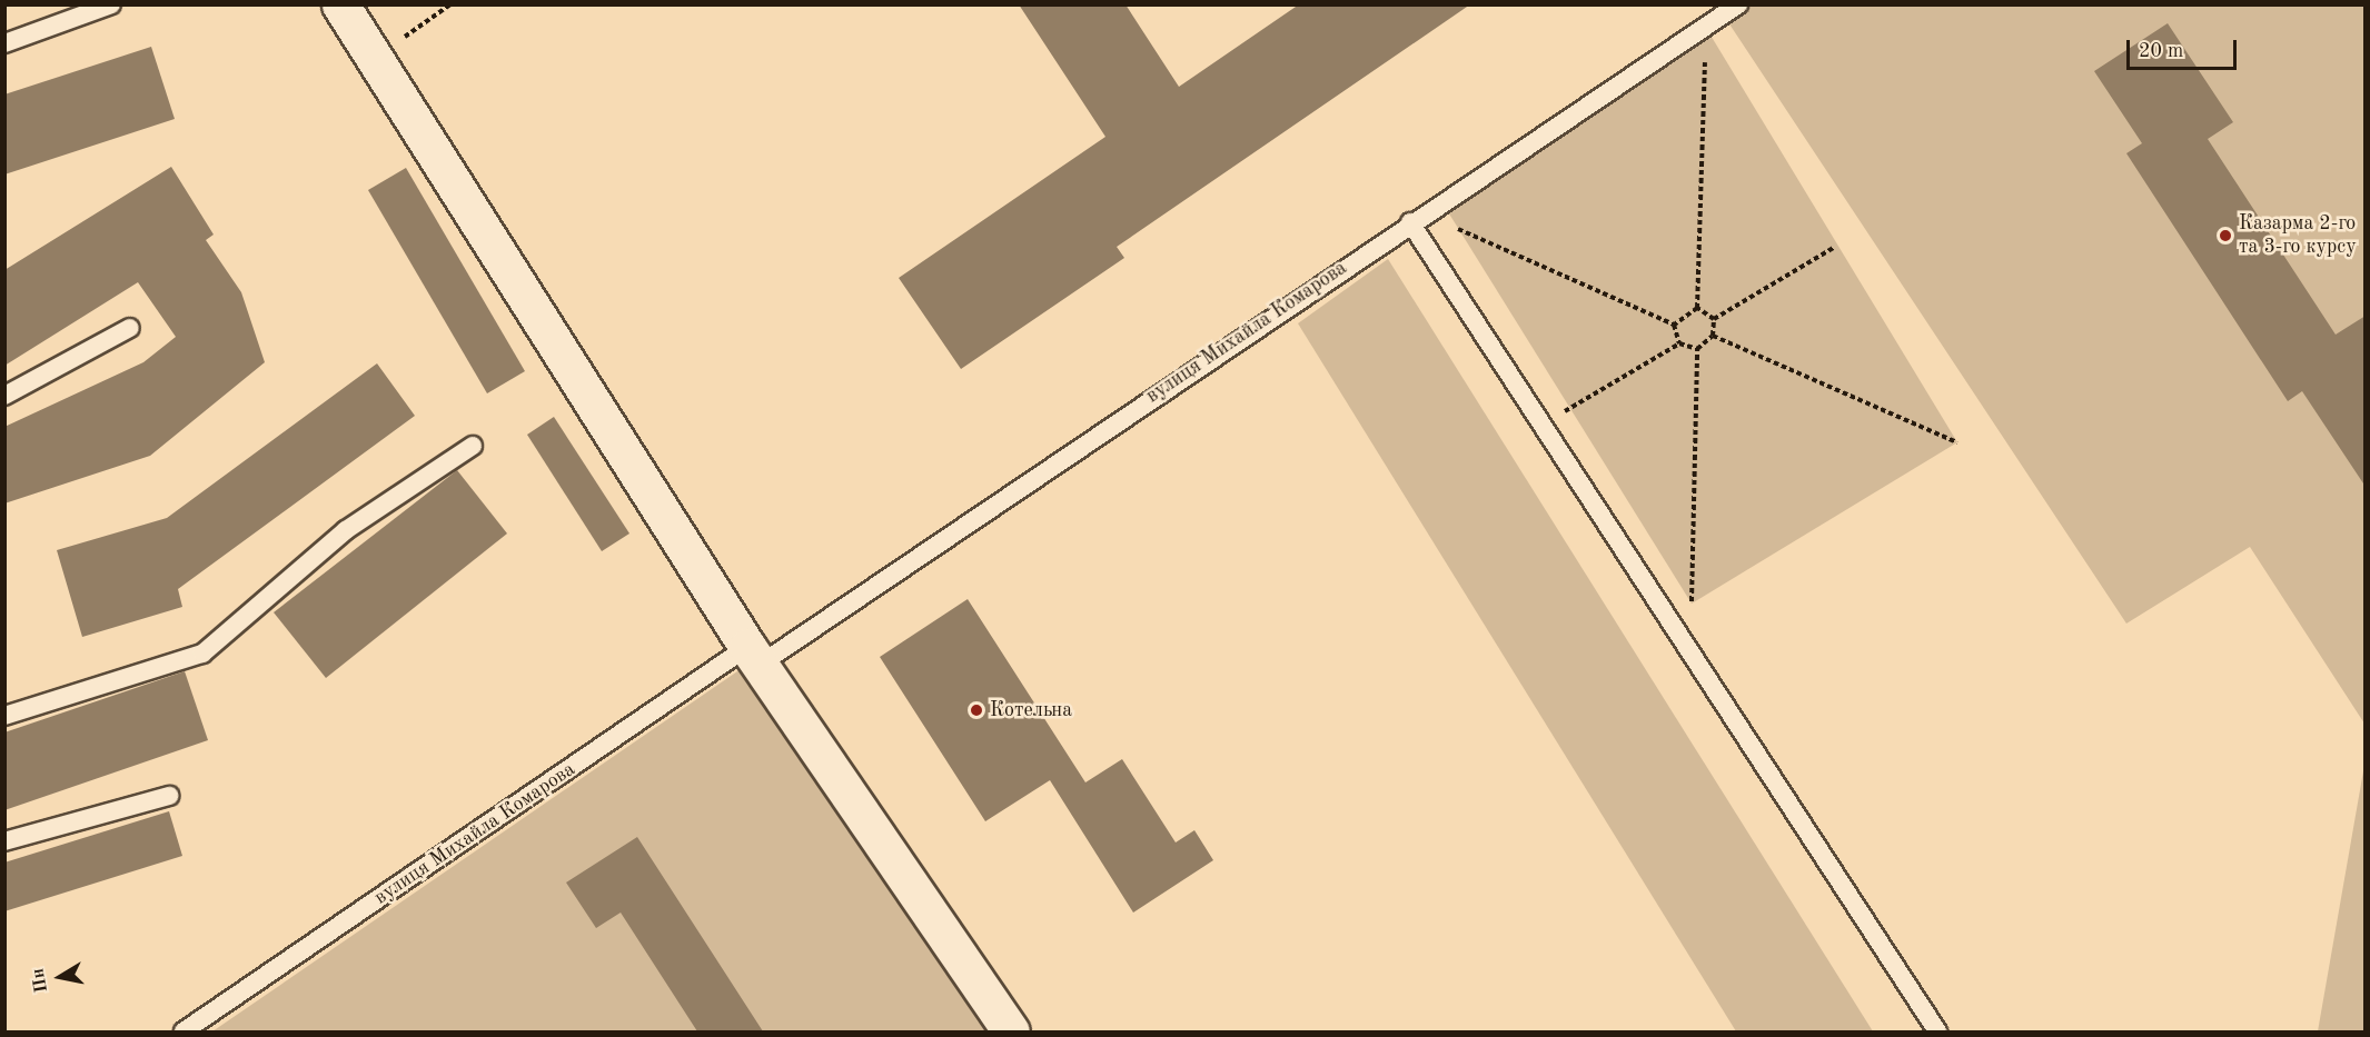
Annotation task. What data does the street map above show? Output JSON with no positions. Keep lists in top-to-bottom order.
{
  "streets": {
    "lane": ["вулиця Михайла Комарова"]
  },
  "places": ["Казарма 2-го та 3-го курсу", "Котельна"],
  "scale_bar": "20 m",
  "north": "left"
}
